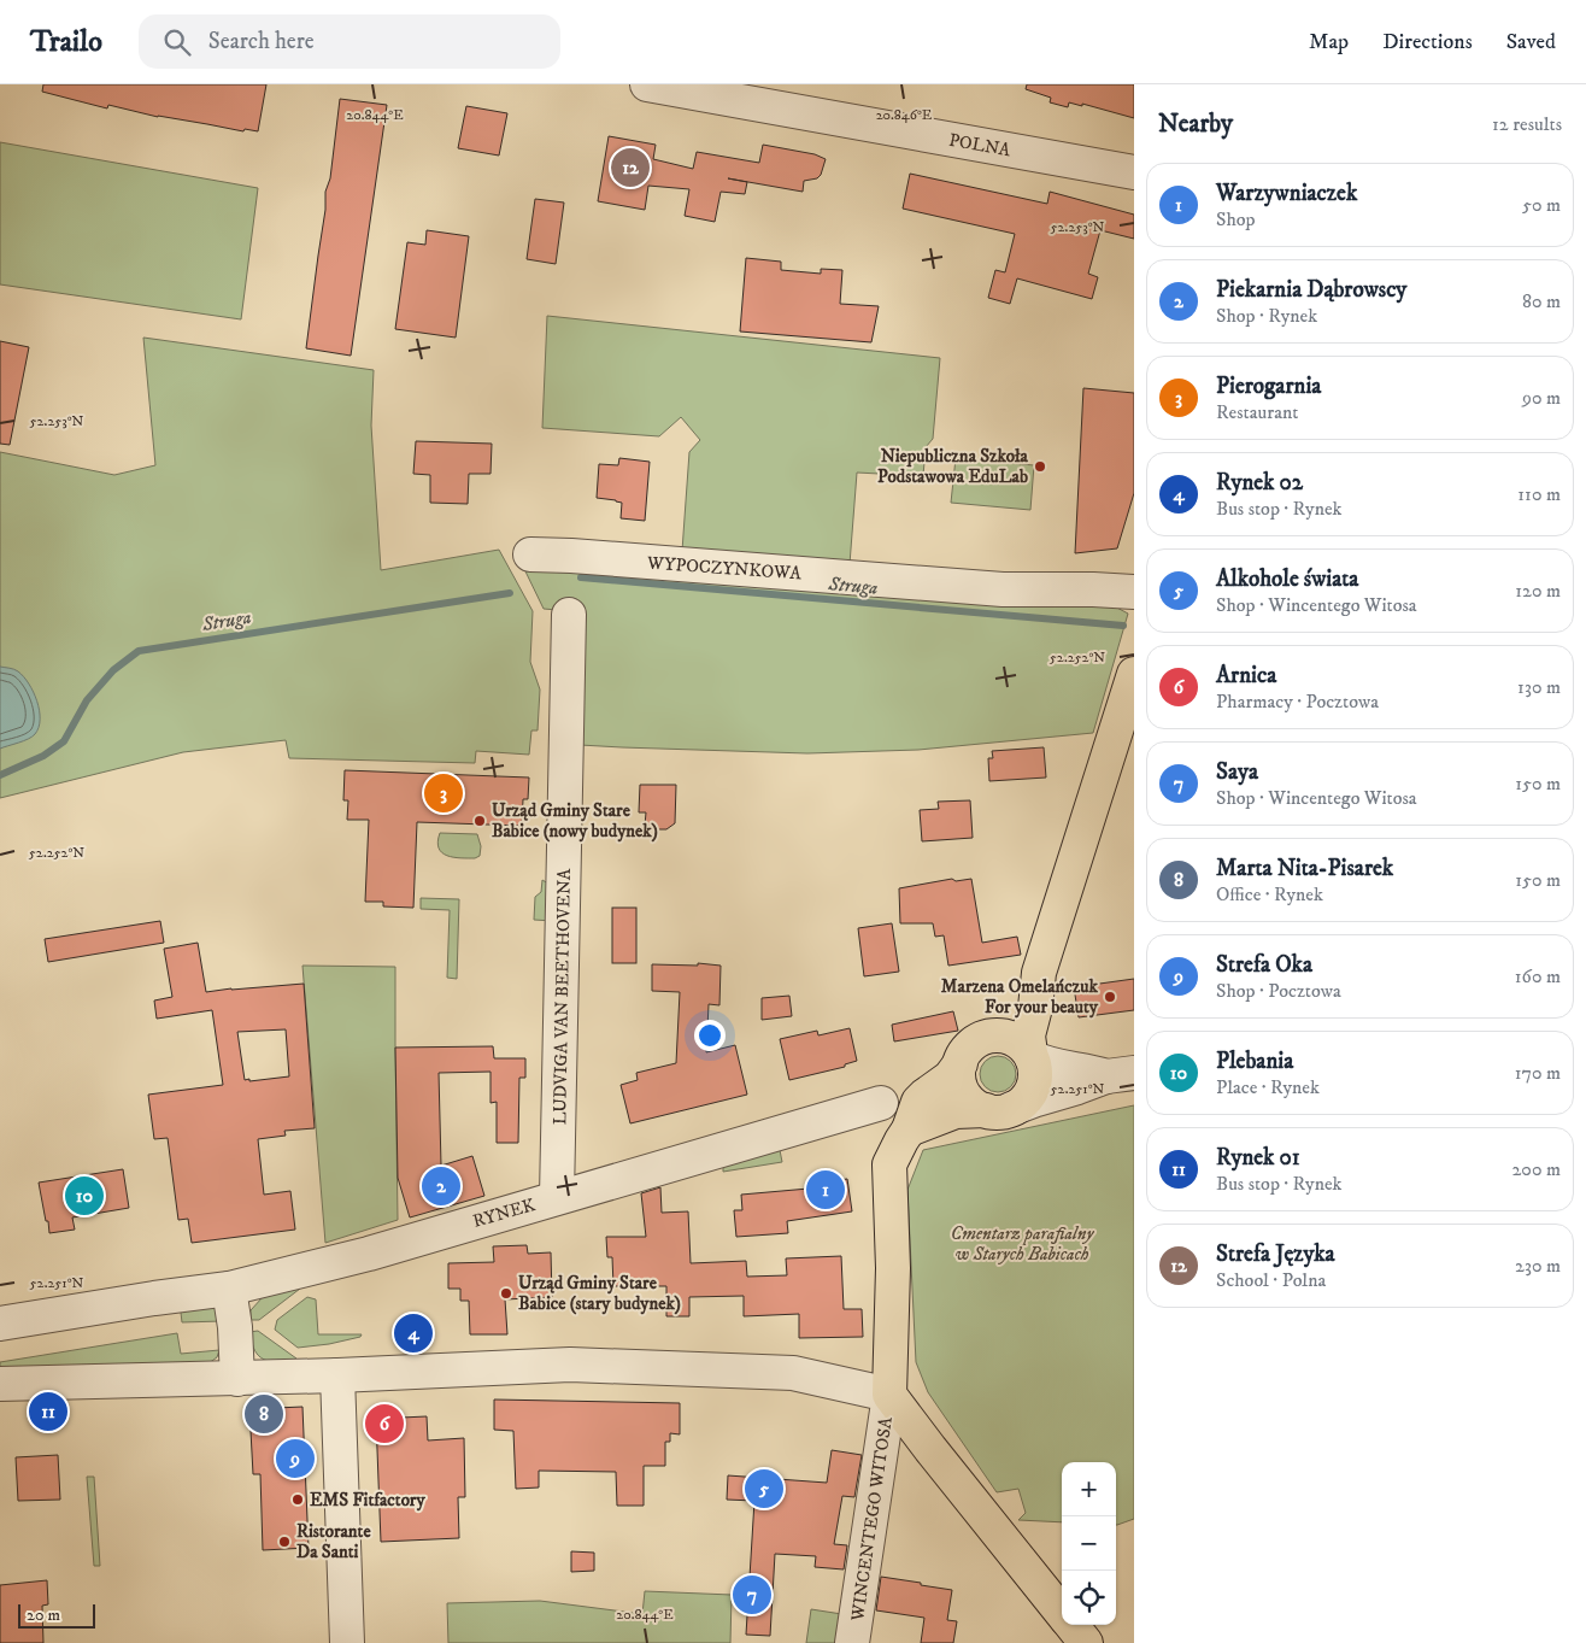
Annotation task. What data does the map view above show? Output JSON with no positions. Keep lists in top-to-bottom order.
{
  "streets": {
    "street": [
      "POLNA",
      "WYPOCZYNKOWA",
      "LUDVIGA VAN BEETHOVENA",
      "RYNEK",
      "WINCENTEGO WITOSA"
    ]
  },
  "crossings": [
    ["LUDVIGA VAN BEETHOVENA", "RYNEK"]
  ],
  "water": ["Struga"],
  "parks": ["Cmentarz parafialny w Starych Babicach"],
  "places": [
    "Niepubliczna Szkoła Podstawowa EduLab",
    "Urząd Gminy Stare Babice (nowy budynek)",
    "Marzena Omelańczuk For your beauty",
    "Urząd Gminy Stare Babice (stary budynek)",
    "EMS Fitfactory",
    "Ristorante Da Santi"
  ],
  "scale_bar": "20 m",
  "page": {
    "header": "Trailo",
    "search": "Search here",
    "nav": ["Map", "Directions", "Saved"],
    "heading": ["Nearby", "12 results"],
    "pins": [
      "12",
      "3",
      "2",
      "1",
      "10",
      "4",
      "11",
      "8",
      "6",
      "9",
      "5",
      "7"
    ],
    "list": [
      {
        "mark": "1",
        "name": "Warzywniaczek",
        "note": "Shop",
        "value": "50 m"
      },
      {
        "mark": "2",
        "name": "Piekarnia Dąbrowscy",
        "note": "Shop · Rynek",
        "value": "80 m"
      },
      {
        "mark": "3",
        "name": "Pierogarnia",
        "note": "Restaurant",
        "value": "90 m"
      },
      {
        "mark": "4",
        "name": "Rynek 02",
        "note": "Bus stop · Rynek",
        "value": "110 m"
      },
      {
        "mark": "5",
        "name": "Alkohole świata",
        "note": "Shop · Wincentego Witosa",
        "value": "120 m"
      },
      {
        "mark": "6",
        "name": "Arnica",
        "note": "Pharmacy · Pocztowa",
        "value": "130 m"
      },
      {
        "mark": "7",
        "name": "Saya",
        "note": "Shop · Wincentego Witosa",
        "value": "150 m"
      },
      {
        "mark": "8",
        "name": "Marta Nita-Pisarek",
        "note": "Office · Rynek",
        "value": "150 m"
      },
      {
        "mark": "9",
        "name": "Strefa Oka",
        "note": "Shop · Pocztowa",
        "value": "160 m"
      },
      {
        "mark": "10",
        "name": "Plebania",
        "note": "Place · Rynek",
        "value": "170 m"
      },
      {
        "mark": "11",
        "name": "Rynek 01",
        "note": "Bus stop · Rynek",
        "value": "200 m"
      },
      {
        "mark": "12",
        "name": "Strefa Języka",
        "note": "School · Polna",
        "value": "230 m"
      }
    ],
    "map_buttons": ["+", "−"],
    "scale": "20 m"
  },
  "coordinates": [
    "20.844°E",
    "20.846°E",
    "52.253°N",
    "52.252°N",
    "52.251°N"
  ]
}
